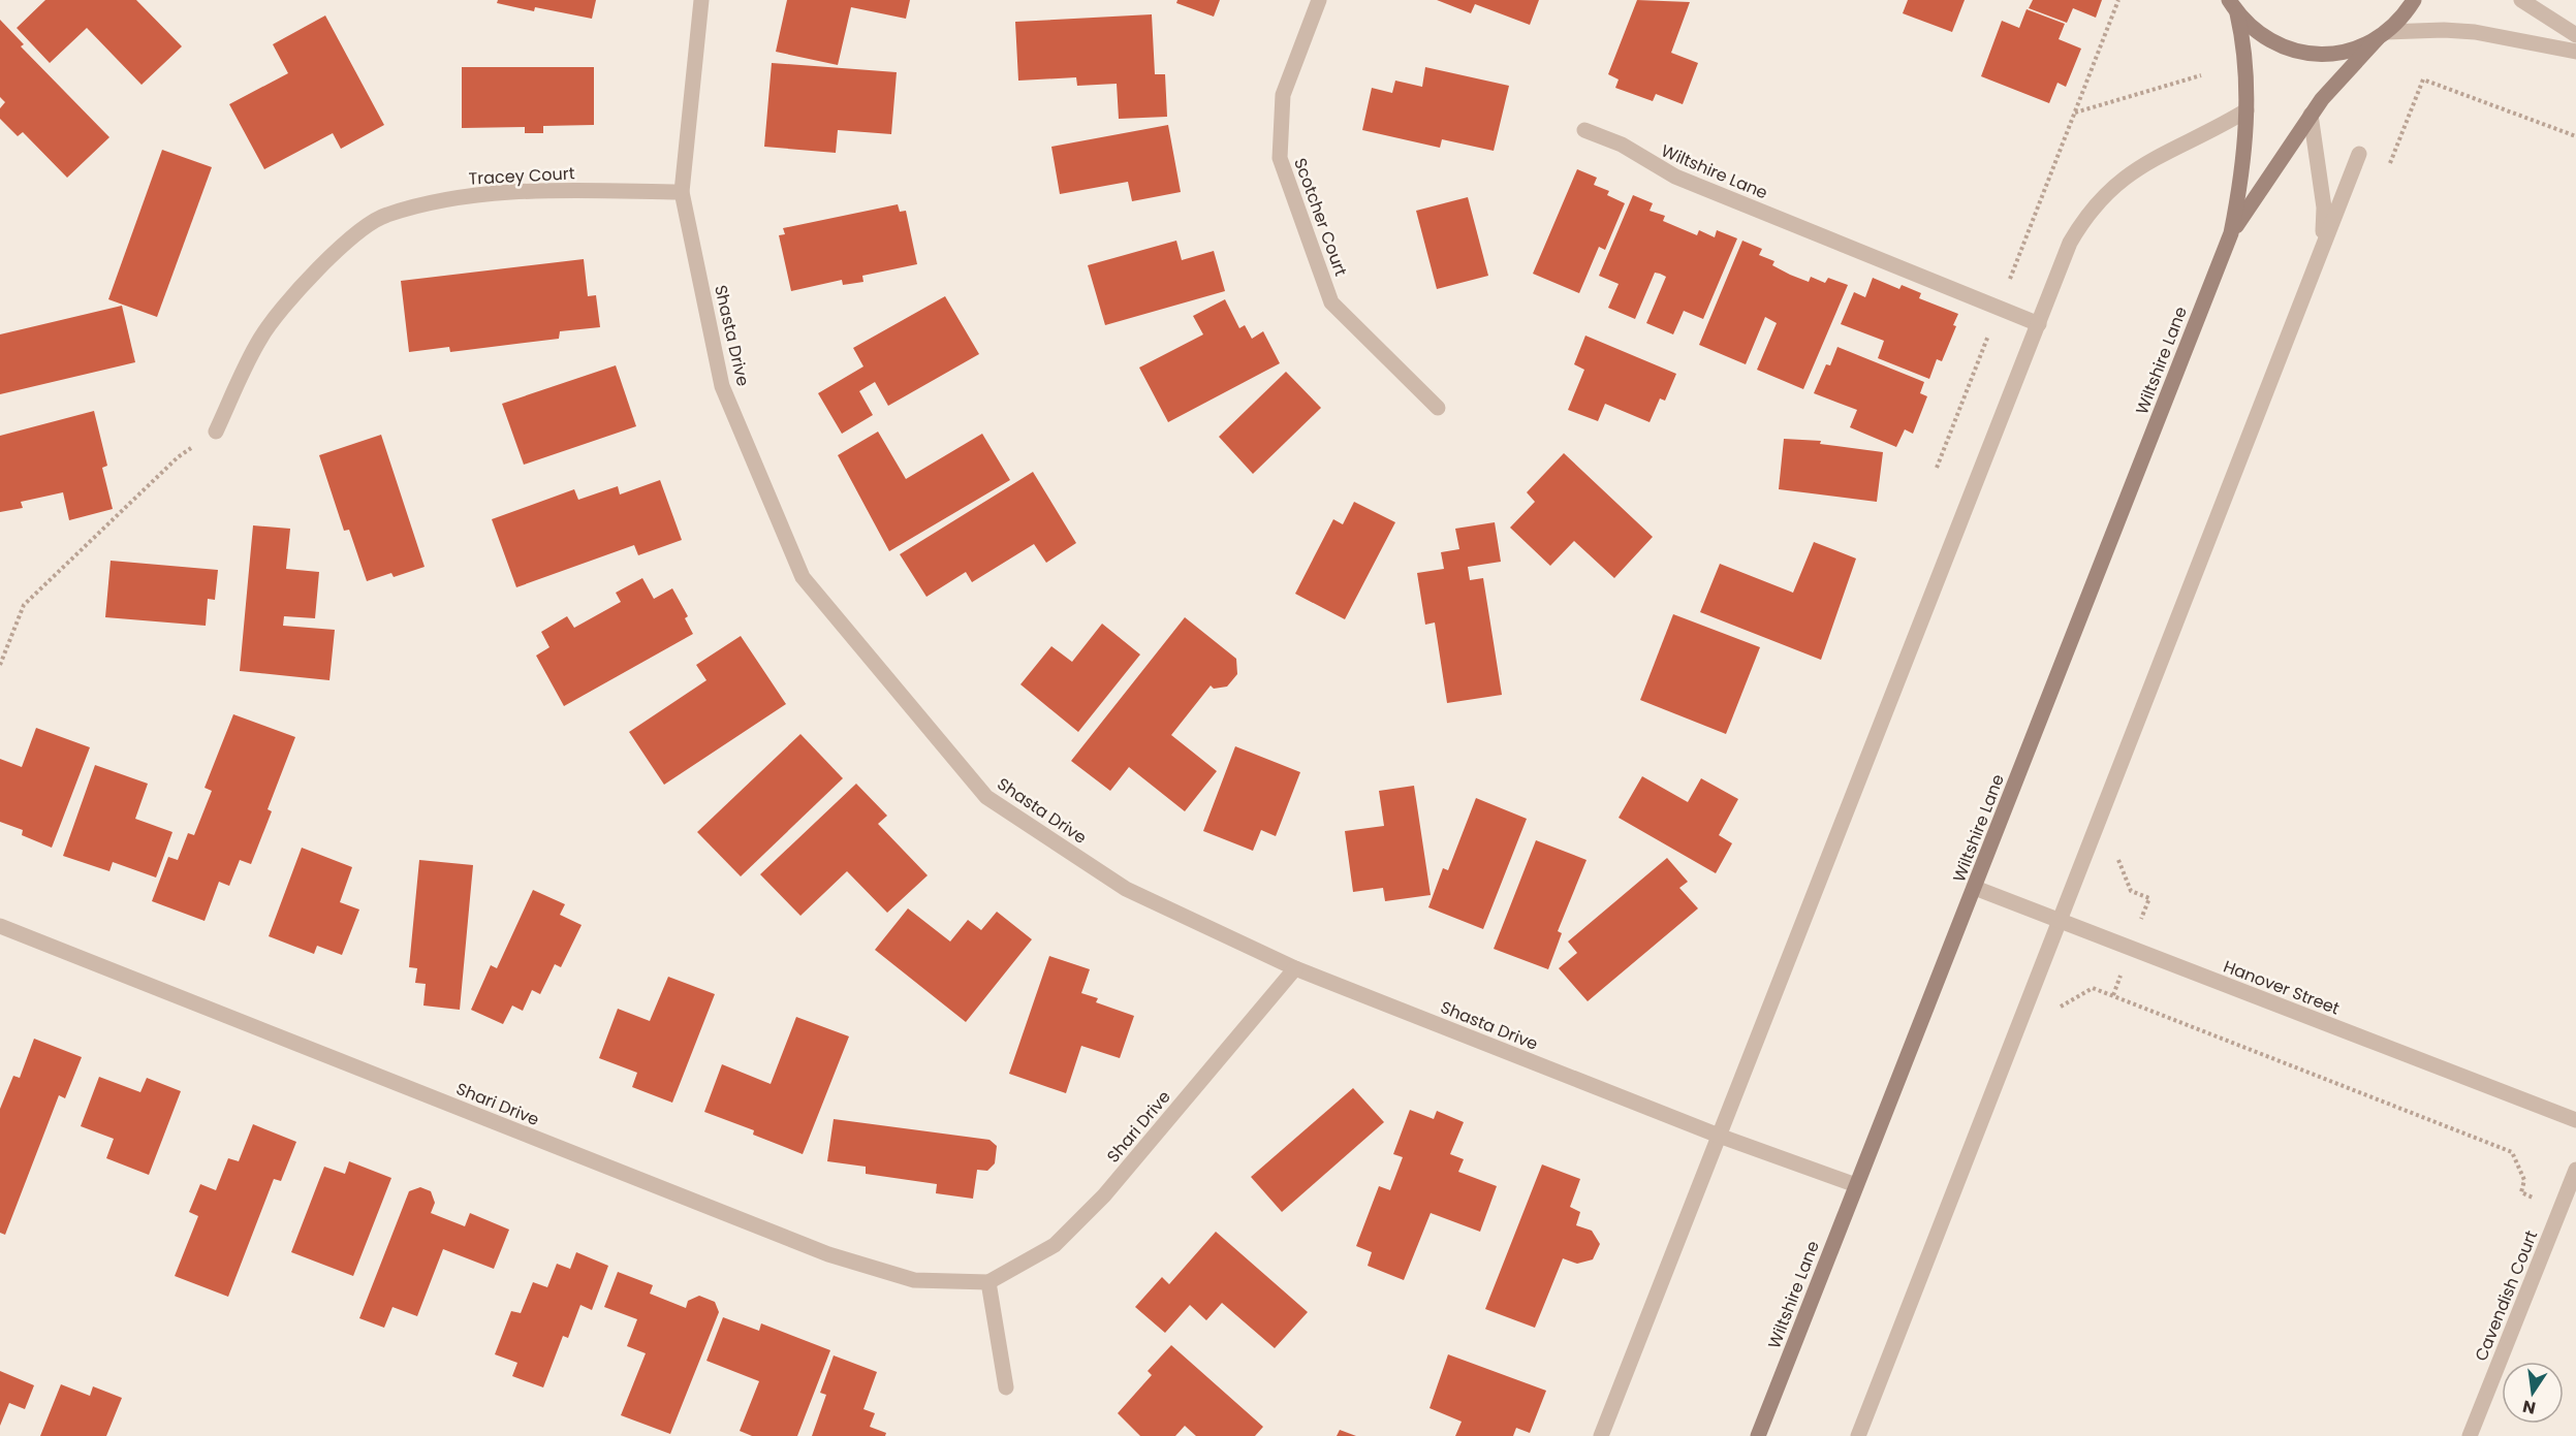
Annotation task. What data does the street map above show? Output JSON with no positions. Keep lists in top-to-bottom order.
{
  "streets": {
    "main road": ["Wiltshire Lane"],
    "street": [
      "Tracey Court",
      "Scotcher Court",
      "Shasta Drive",
      "Hanover Street",
      "Shari Drive",
      "Cavendish Court"
    ]
  },
  "crossings": [
    ["Wiltshire Lane", "Shasta Drive"],
    ["Wiltshire Lane", "Hanover Street"],
    ["Tracey Court", "Shasta Drive"],
    ["Shasta Drive", "Shari Drive"]
  ],
  "north": "bottom"
}
